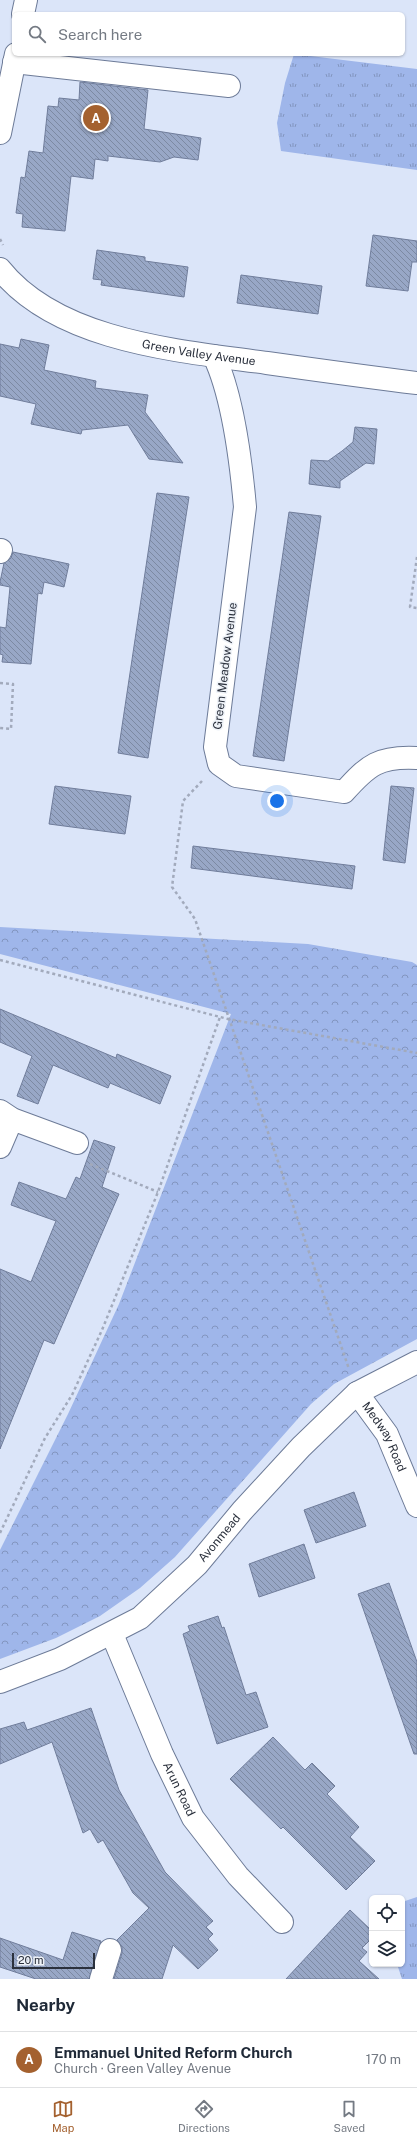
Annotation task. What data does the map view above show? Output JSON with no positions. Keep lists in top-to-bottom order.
{
  "streets": {
    "street": [
      "Green Valley Avenue",
      "Green Meadow Avenue",
      "Medway Road",
      "Avonmead",
      "Arun Road"
    ]
  },
  "crossings": [
    ["Green Valley Avenue", "Green Meadow Avenue"],
    ["Medway Road", "Avonmead"],
    ["Avonmead", "Arun Road"]
  ],
  "scale_bar": "20 m",
  "page": {
    "search": "Search here",
    "pins": "A",
    "scale": "20 m",
    "heading": "Nearby",
    "list": [
      {
        "mark": "A",
        "name": "Emmanuel United Reform Church",
        "note": "Church · Green Valley Avenue",
        "value": "170 m"
      }
    ],
    "nav": ["Map", "Directions", "Saved"]
  }
}
